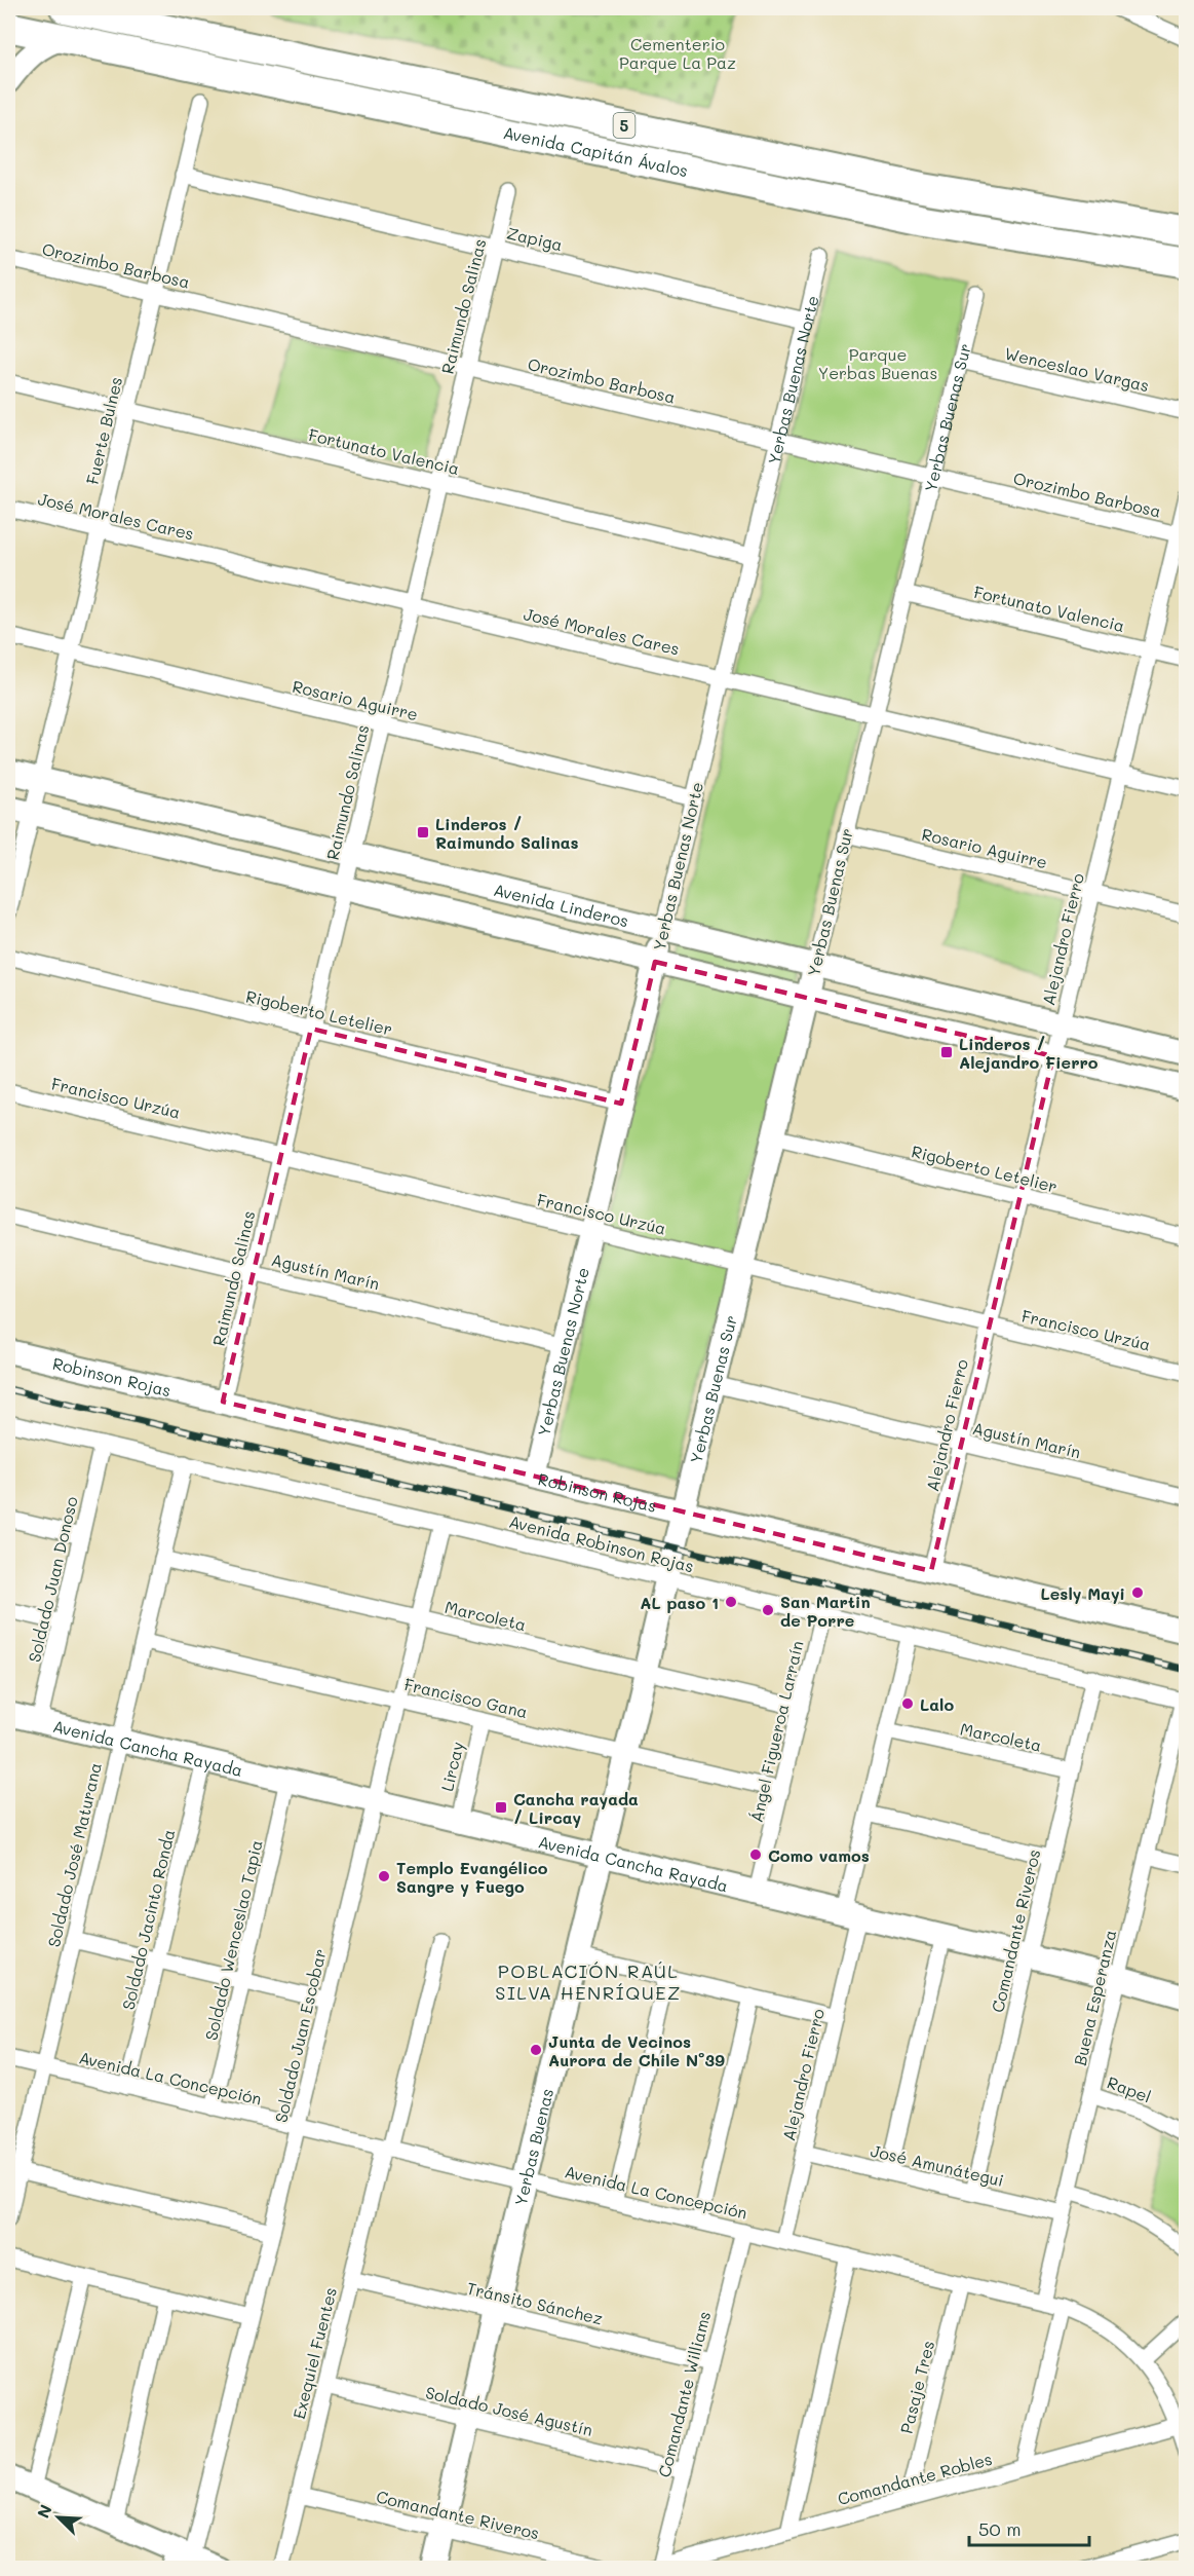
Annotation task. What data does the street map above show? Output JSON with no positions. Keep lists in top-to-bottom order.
{
  "streets": {
    "highway": ["5", "Avenida Capitán Ávalos"],
    "street": [
      "Zapiga",
      "Orozimbo Barbosa",
      "Raimundo Salinas",
      "Wenceslao Vargas",
      "Yerbas Buenas Norte",
      "Yerbas Buenas Sur",
      "Fuerte Bulnes",
      "Fortunato Valencia",
      "José Morales Cares",
      "Rosario Aguirre",
      "Avenida Linderos",
      "Alejandro Fierro",
      "Rigoberto Letelier",
      "Francisco Urzúa",
      "Agustín Marín",
      "Robinson Rojas",
      "Avenida Robinson Rojas",
      "Soldado Juan Donoso",
      "Marcoleta",
      "Francisco Gana",
      "Ángel Figueroa Larraín",
      "Avenida Cancha Rayada",
      "Lircay",
      "Soldado José Maturana",
      "Soldado Jacinto Ronda",
      "Comandante Riveros",
      "Soldado Wenceslao Tapia",
      "Buena Esperanza",
      "Soldado Juan Escobar",
      "Avenida La Concepción",
      "Rapel",
      "Yerbas Buenas",
      "José Amunátegui",
      "Tránsito Sánchez",
      "Exequiel Fuentes",
      "Pasaje Tres",
      "Comandante Williams",
      "Soldado José Agustín",
      "Comandante Robles"
    ]
  },
  "crossings": [
    ["Zapiga", "Raimundo Salinas"],
    ["Zapiga", "Yerbas Buenas Norte"],
    ["Zapiga", "Fuerte Bulnes"],
    ["Orozimbo Barbosa", "Raimundo Salinas"],
    ["Orozimbo Barbosa", "Yerbas Buenas Norte"],
    ["Orozimbo Barbosa", "Yerbas Buenas Sur"],
    ["Orozimbo Barbosa", "Fuerte Bulnes"],
    ["Orozimbo Barbosa", "Alejandro Fierro"],
    ["Raimundo Salinas", "Fortunato Valencia"],
    ["Raimundo Salinas", "José Morales Cares"],
    ["Raimundo Salinas", "Rosario Aguirre"],
    ["Raimundo Salinas", "Avenida Linderos"],
    ["Raimundo Salinas", "Rigoberto Letelier"],
    ["Raimundo Salinas", "Francisco Urzúa"],
    ["Raimundo Salinas", "Agustín Marín"],
    ["Raimundo Salinas", "Robinson Rojas"],
    ["Wenceslao Vargas", "Yerbas Buenas Sur"],
    ["Yerbas Buenas Norte", "Fortunato Valencia"],
    ["Yerbas Buenas Norte", "José Morales Cares"],
    ["Yerbas Buenas Norte", "Rosario Aguirre"],
    ["Yerbas Buenas Norte", "Avenida Linderos"],
    ["Yerbas Buenas Norte", "Rigoberto Letelier"],
    ["Yerbas Buenas Norte", "Francisco Urzúa"],
    ["Yerbas Buenas Norte", "Agustín Marín"],
    ["Yerbas Buenas Norte", "Robinson Rojas"],
    ["Yerbas Buenas Sur", "Fortunato Valencia"],
    ["Yerbas Buenas Sur", "José Morales Cares"],
    ["Yerbas Buenas Sur", "Rosario Aguirre"],
    ["Yerbas Buenas Sur", "Avenida Linderos"],
    ["Yerbas Buenas Sur", "Rigoberto Letelier"],
    ["Yerbas Buenas Sur", "Francisco Urzúa"],
    ["Yerbas Buenas Sur", "Agustín Marín"],
    ["Yerbas Buenas Sur", "Robinson Rojas"],
    ["Yerbas Buenas Sur", "Yerbas Buenas"],
    ["Fuerte Bulnes", "Fortunato Valencia"],
    ["Fuerte Bulnes", "José Morales Cares"],
    ["Fuerte Bulnes", "Rosario Aguirre"],
    ["Fuerte Bulnes", "Avenida Linderos"],
    ["Fortunato Valencia", "Alejandro Fierro"],
    ["José Morales Cares", "Alejandro Fierro"],
    ["Rosario Aguirre", "Alejandro Fierro"],
    ["Avenida Linderos", "Alejandro Fierro"],
    ["Alejandro Fierro", "Rigoberto Letelier"],
    ["Alejandro Fierro", "Francisco Urzúa"],
    ["Alejandro Fierro", "Agustín Marín"],
    ["Alejandro Fierro", "Robinson Rojas"],
    ["Alejandro Fierro", "Avenida Robinson Rojas"],
    ["Alejandro Fierro", "Marcoleta"],
    ["Alejandro Fierro", "Avenida Cancha Rayada"],
    ["Alejandro Fierro", "Avenida La Concepción"],
    ["Alejandro Fierro", "José Amunátegui"],
    ["Robinson Rojas", "Yerbas Buenas"],
    ["Avenida Robinson Rojas", "Soldado Juan Donoso"],
    ["Avenida Robinson Rojas", "Ángel Figueroa Larraín"],
    ["Avenida Robinson Rojas", "Soldado José Maturana"],
    ["Avenida Robinson Rojas", "Comandante Riveros"],
    ["Avenida Robinson Rojas", "Buena Esperanza"],
    ["Avenida Robinson Rojas", "Soldado Juan Escobar"],
    ["Avenida Robinson Rojas", "Yerbas Buenas"],
    ["Soldado Juan Donoso", "Avenida Cancha Rayada"],
    ["Marcoleta", "Ángel Figueroa Larraín"],
    ["Marcoleta", "Soldado José Maturana"],
    ["Marcoleta", "Comandante Riveros"],
    ["Marcoleta", "Soldado Juan Escobar"],
    ["Marcoleta", "Yerbas Buenas"],
    ["Francisco Gana", "Ángel Figueroa Larraín"],
    ["Francisco Gana", "Lircay"],
    ["Francisco Gana", "Soldado José Maturana"],
    ["Francisco Gana", "Soldado Juan Escobar"],
    ["Francisco Gana", "Yerbas Buenas"],
    ["Ángel Figueroa Larraín", "Avenida Cancha Rayada"],
    ["Avenida Cancha Rayada", "Lircay"],
    ["Avenida Cancha Rayada", "Soldado José Maturana"],
    ["Avenida Cancha Rayada", "Soldado Jacinto Ronda"],
    ["Avenida Cancha Rayada", "Comandante Riveros"],
    ["Avenida Cancha Rayada", "Soldado Wenceslao Tapia"],
    ["Avenida Cancha Rayada", "Buena Esperanza"],
    ["Avenida Cancha Rayada", "Soldado Juan Escobar"],
    ["Avenida Cancha Rayada", "Yerbas Buenas"],
    ["Soldado José Maturana", "Avenida La Concepción"],
    ["Soldado Jacinto Ronda", "Avenida La Concepción"],
    ["Comandante Riveros", "Yerbas Buenas"],
    ["Comandante Riveros", "José Amunátegui"],
    ["Comandante Riveros", "Exequiel Fuentes"],
    ["Soldado Wenceslao Tapia", "Avenida La Concepción"],
    ["Buena Esperanza", "Avenida La Concepción"],
    ["Buena Esperanza", "Rapel"],
    ["Buena Esperanza", "José Amunátegui"],
    ["Soldado Juan Escobar", "Avenida La Concepción"],
    ["Avenida La Concepción", "Yerbas Buenas"],
    ["Avenida La Concepción", "Exequiel Fuentes"],
    ["Avenida La Concepción", "Pasaje Tres"],
    ["Avenida La Concepción", "Comandante Williams"],
    ["Avenida La Concepción", "Comandante Robles"],
    ["Yerbas Buenas", "Tránsito Sánchez"],
    ["Yerbas Buenas", "Soldado José Agustín"],
    ["Tránsito Sánchez", "Exequiel Fuentes"],
    ["Tránsito Sánchez", "Comandante Williams"],
    ["Exequiel Fuentes", "Soldado José Agustín"],
    ["Pasaje Tres", "Comandante Robles"],
    ["Comandante Williams", "Soldado José Agustín"],
    ["Comandante Williams", "Comandante Robles"]
  ],
  "districts": ["POBLACIÓN RAÚL SILVA HENRÍQUEZ"],
  "parks": ["Cementerio Parque La Paz", "Parque Yerbas Buenas"],
  "places": {
    "transit": ["Linderos / Raimundo Salinas", "Linderos / Alejandro Fierro", "Cancha rayada / Lircay"],
    "other": [
      "Lesly Mayi",
      "AL paso 1",
      "San Martin de Porre",
      "Lalo",
      "Como vamos",
      "Templo Evangélico Sangre y Fuego",
      "Junta de Vecinos Aurora de Chile N°39"
    ]
  },
  "scale_bar": "50 m",
  "north": "top left"
}
